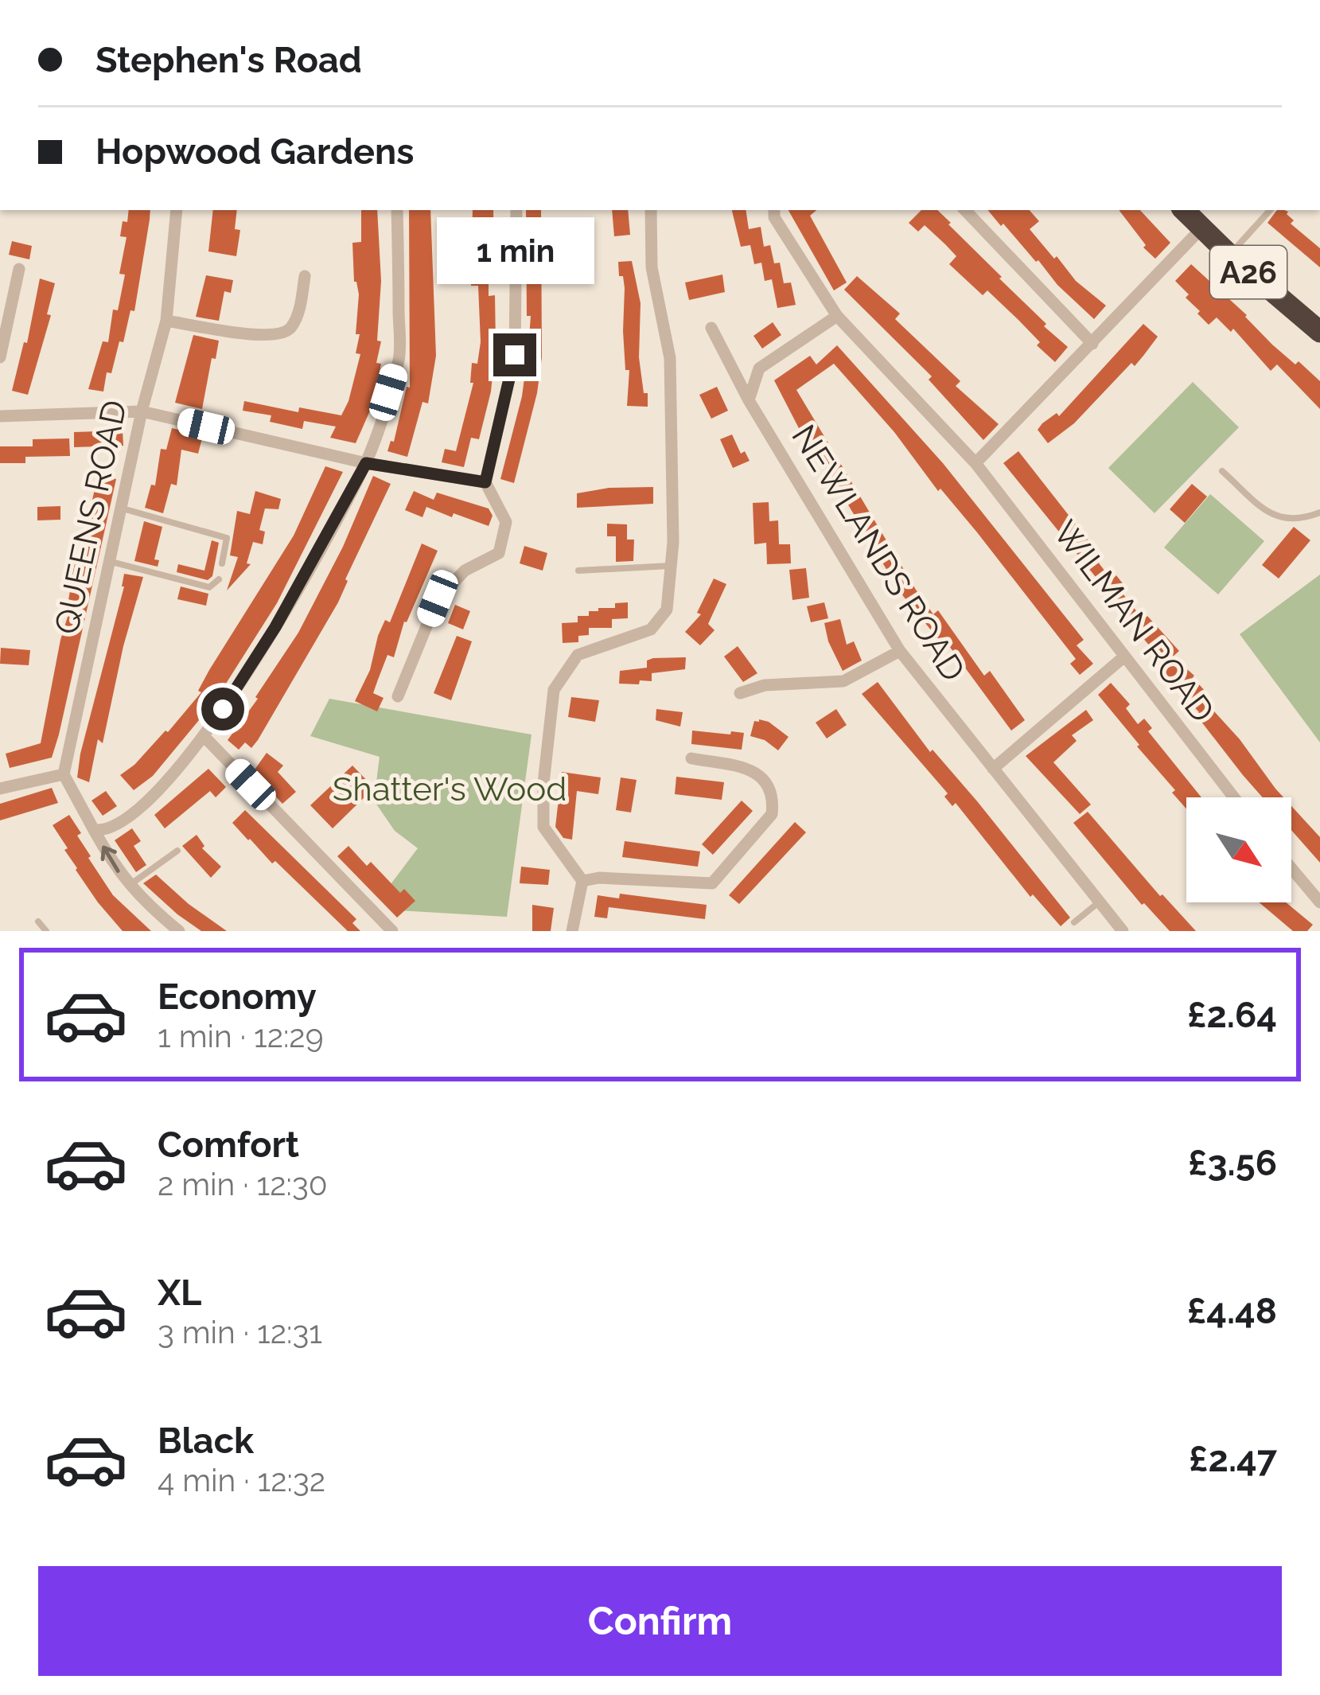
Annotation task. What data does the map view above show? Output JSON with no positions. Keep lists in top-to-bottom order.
{
  "streets": {
    "highway": ["A26"],
    "street": ["QUEENS ROAD", "NEWLANDS ROAD", "WILMAN ROAD"]
  },
  "parks": ["Shatter's Wood"],
  "north": "bottom right",
  "page": {
    "banner": ["Stephen's Road", "Hopwood Gardens"],
    "bubble": "1 min",
    "list": [
      {
        "name": "Economy",
        "note": "1 min · 12:29",
        "value": "£2.64"
      },
      {
        "name": "Comfort",
        "note": "2 min · 12:30",
        "value": "£3.56"
      },
      {
        "name": "XL",
        "note": "3 min · 12:31",
        "value": "£4.48"
      },
      {
        "name": "Black",
        "note": "4 min · 12:32",
        "value": "£2.47"
      }
    ],
    "buttons": "Confirm"
  }
}
